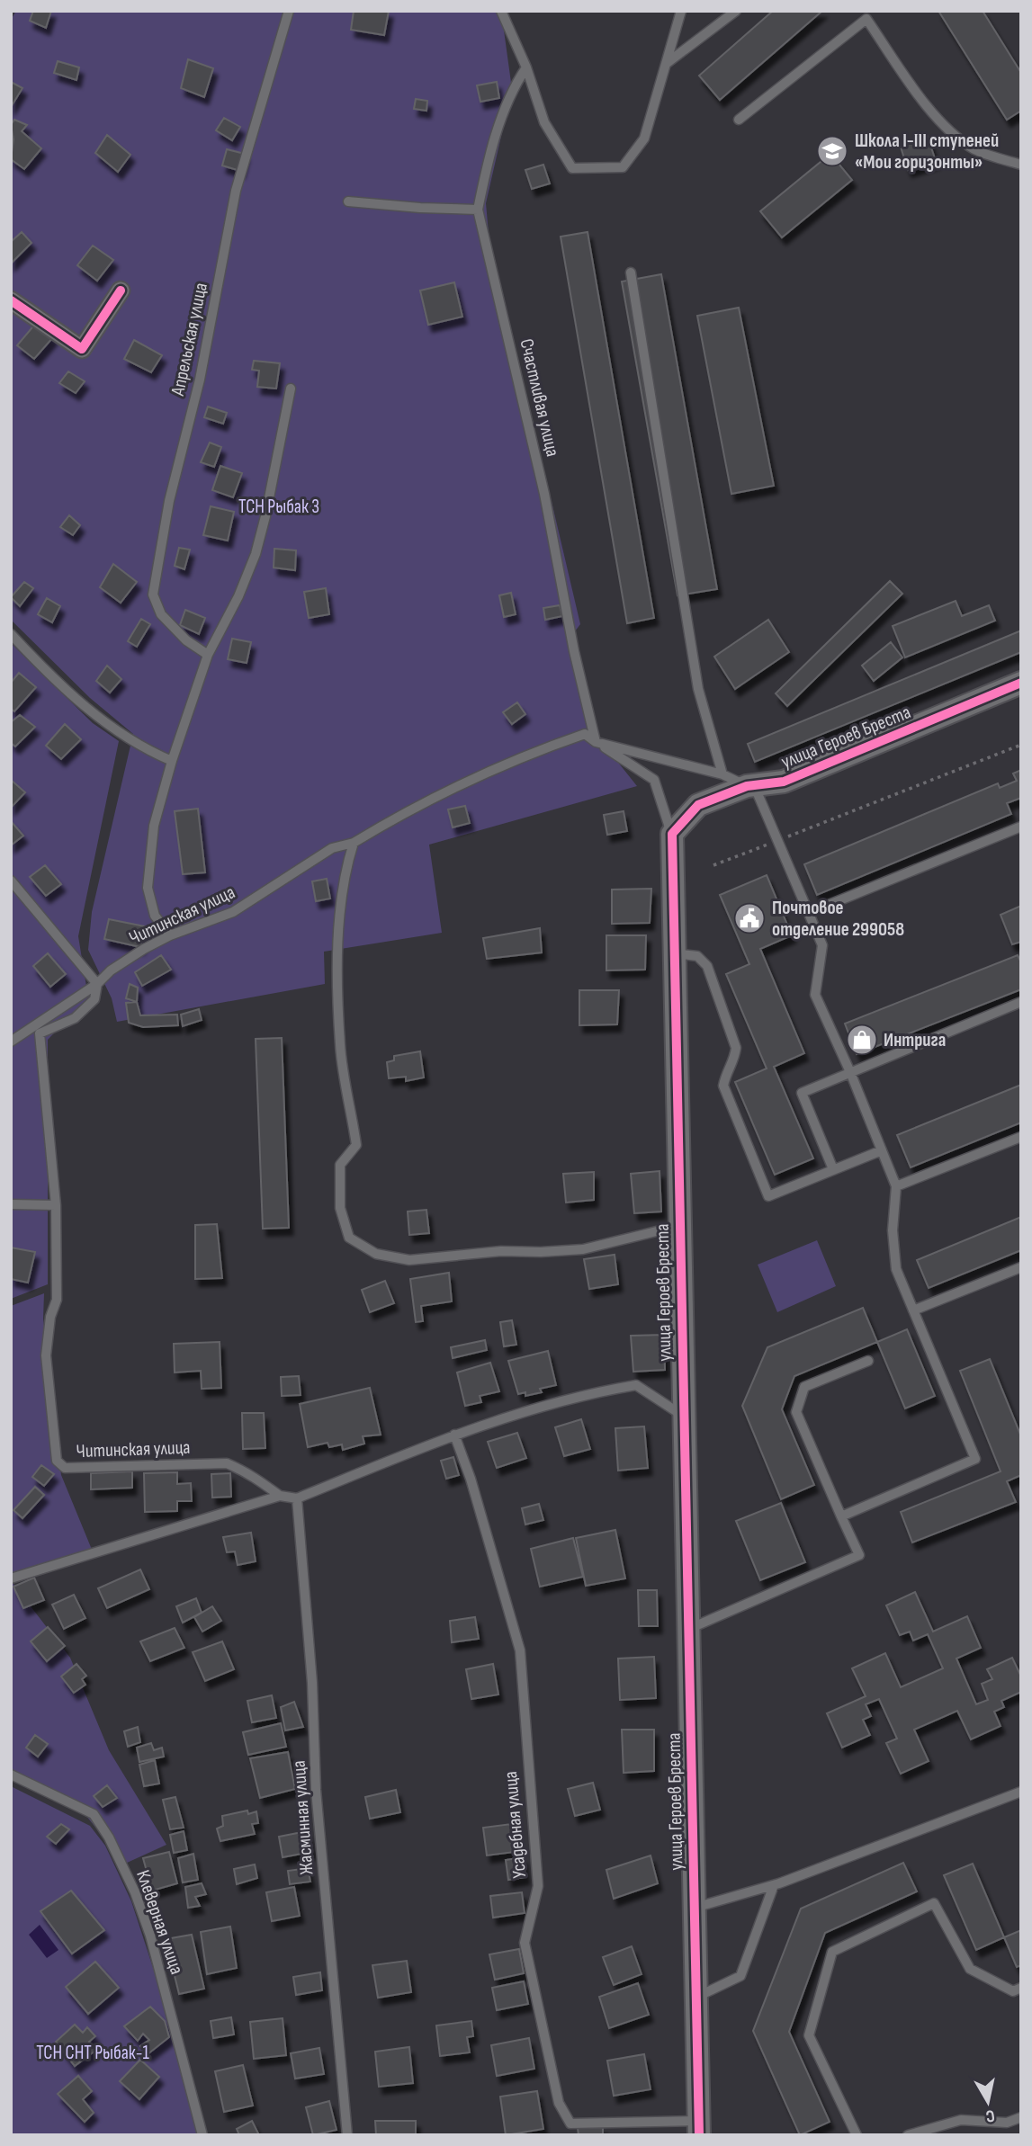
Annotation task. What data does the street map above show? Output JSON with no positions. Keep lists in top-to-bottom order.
{
  "streets": {
    "street": ["улица Героев Бреста"],
    "lane": [
      "Апрельская улица",
      "Счастливая улица",
      "Читинская улица",
      "Жасминная улица",
      "Усадебная улица",
      "Клеверная улица"
    ]
  },
  "crossings": [
    ["Счастливая улица", "Читинская улица"],
    ["улица Героев Бреста", "Усадебная улица"]
  ],
  "parks": ["ТСН Рыбак 3", "ТСН СНТ Рыбак-1"],
  "places": {
    "school or university": ["Школа I-III ступеней «Мои горизонты»"],
    "public building": ["Почтовое отделение 299058"],
    "shop": ["Интрига"]
  },
  "north": "bottom"
}
